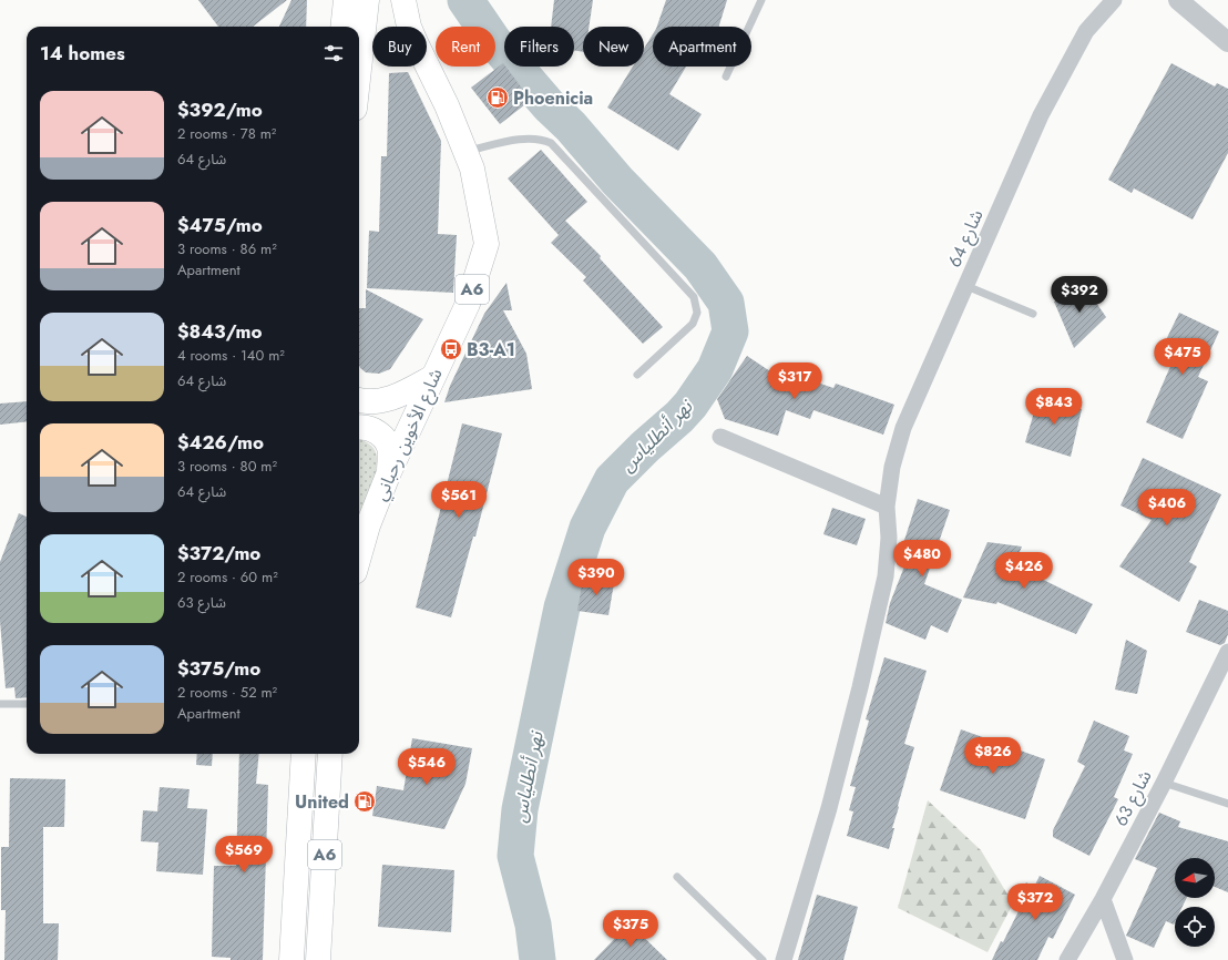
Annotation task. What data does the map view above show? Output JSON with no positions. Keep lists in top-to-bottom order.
{
  "streets": {
    "highway": ["A6", "شارع الأخوين رحباني"],
    "street": ["شارع 64", "شارع 63"]
  },
  "water": ["نهر أنطلياس"],
  "places": {
    "fuel station": ["Phoenicia", "United"],
    "bus stop": ["B3-A1"]
  },
  "north": "left",
  "page": {
    "chip": [
      "Buy",
      "Rent",
      "Filters",
      "New",
      "Apartment"
    ],
    "heading": "14 homes",
    "list": [
      {
        "name": "$392/mo",
        "note": "2 rooms · 78 m² · شارع 64"
      },
      {
        "name": "$475/mo",
        "note": "3 rooms · 86 m² · Apartment"
      },
      {
        "name": "$843/mo",
        "note": "4 rooms · 140 m² · شارع 64"
      },
      {
        "name": "$426/mo",
        "note": "3 rooms · 80 m² · شارع 64"
      },
      {
        "name": "$372/mo",
        "note": "2 rooms · 60 m² · شارع 63"
      },
      {
        "name": "$375/mo",
        "note": "2 rooms · 52 m² · Apartment"
      }
    ],
    "price": [
      "$392",
      "$475",
      "$317",
      "$843",
      "$561",
      "$406",
      "$480",
      "$426",
      "$390",
      "$826",
      "$546",
      "$569",
      "$372",
      "$375"
    ]
  }
}
